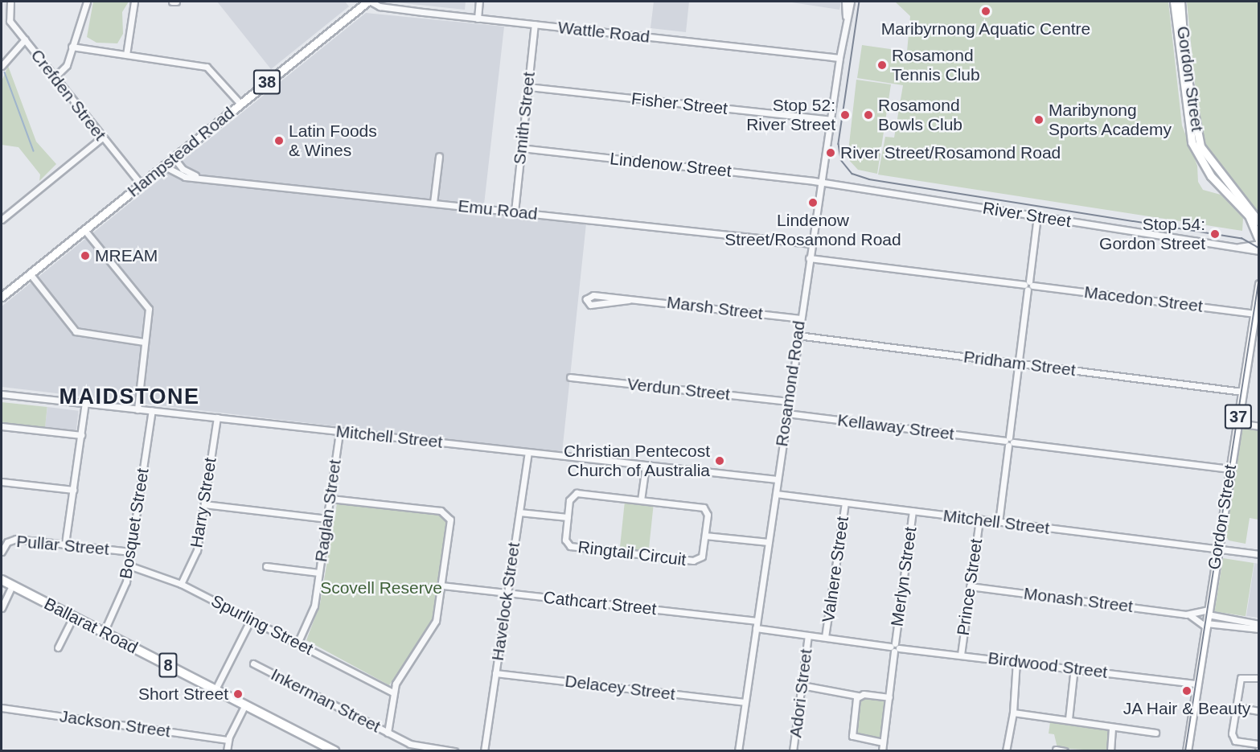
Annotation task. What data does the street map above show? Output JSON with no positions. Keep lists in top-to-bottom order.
{
  "streets": {
    "highway": ["Ballarat Road", "8"],
    "main road": [
      "Gordon Street",
      "38",
      "Hampstead Road",
      "37"
    ],
    "street": [
      "Wattle Road",
      "Crefden Street",
      "Fisher Street",
      "Smith Street",
      "Lindenow Street",
      "Emu Road",
      "River Street",
      "Macedon Street",
      "Marsh Street",
      "Pridham Street",
      "Rosamond Road",
      "Verdun Street",
      "Kellaway Street",
      "Mitchell Street",
      "Harry Street",
      "Raglan Street",
      "Bosquet Street",
      "Pullar Street",
      "Ringtail Circuit",
      "Valnere Street",
      "Merlyn Street",
      "Prince Street",
      "Monash Street",
      "Havelock Street",
      "Cathcart Street",
      "Spurling Street",
      "Birdwood Street",
      "Delacey Street",
      "Adori Street",
      "Inkerman Street",
      "Jackson Street"
    ]
  },
  "crossings": [
    ["Wattle Road", "Smith Street"],
    ["Wattle Road", "Rosamond Road"],
    ["Gordon Street", "Macedon Street"],
    ["Gordon Street", "Pridham Street"],
    ["Gordon Street", "Kellaway Street"],
    ["Gordon Street", "Mitchell Street"],
    ["Gordon Street", "Monash Street"],
    ["Gordon Street", "Birdwood Street"],
    ["Crefden Street", "Hampstead Road"],
    ["Fisher Street", "Smith Street"],
    ["Fisher Street", "Rosamond Road"],
    ["Smith Street", "Lindenow Street"],
    ["Smith Street", "Emu Road"],
    ["Hampstead Road", "Emu Road"],
    ["Lindenow Street", "River Street"],
    ["Lindenow Street", "Rosamond Road"],
    ["Emu Road", "Rosamond Road"],
    ["River Street", "Rosamond Road"],
    ["Macedon Street", "Rosamond Road"],
    ["Marsh Street", "Rosamond Road"],
    ["Pridham Street", "Rosamond Road"],
    ["Rosamond Road", "Verdun Street"],
    ["Rosamond Road", "Kellaway Street"],
    ["Rosamond Road", "Mitchell Street"],
    ["Rosamond Road", "Cathcart Street"],
    ["Rosamond Road", "Birdwood Street"],
    ["Rosamond Road", "Delacey Street"],
    ["Mitchell Street", "Harry Street"],
    ["Mitchell Street", "Raglan Street"],
    ["Mitchell Street", "Bosquet Street"],
    ["Mitchell Street", "Valnere Street"],
    ["Mitchell Street", "Merlyn Street"],
    ["Mitchell Street", "Prince Street"],
    ["Mitchell Street", "Havelock Street"],
    ["Harry Street", "Spurling Street"],
    ["Raglan Street", "Spurling Street"],
    ["Bosquet Street", "Pullar Street"],
    ["Bosquet Street", "Spurling Street"],
    ["Bosquet Street", "Ballarat Road"],
    ["Valnere Street", "Birdwood Street"],
    ["Merlyn Street", "Birdwood Street"],
    ["Prince Street", "Monash Street"],
    ["Prince Street", "Birdwood Street"],
    ["Havelock Street", "Cathcart Street"],
    ["Havelock Street", "Delacey Street"],
    ["Birdwood Street", "Adori Street"]
  ],
  "districts": ["MAIDSTONE"],
  "parks": ["Scovell Reserve"],
  "places": [
    "Maribyrnong Aquatic Centre",
    "Rosamond Tennis Club",
    "Stop 52: River Street",
    "Rosamond Bowls Club",
    "Maribynong Sports Academy",
    "Latin Foods & Wines",
    "River Street/Rosamond Road",
    "Lindenow Street/Rosamond Road",
    "Stop 54: Gordon Street",
    "MREAM",
    "Christian Pentecost Church of Australia",
    "JA Hair & Beauty",
    "Short Street"
  ]
}
